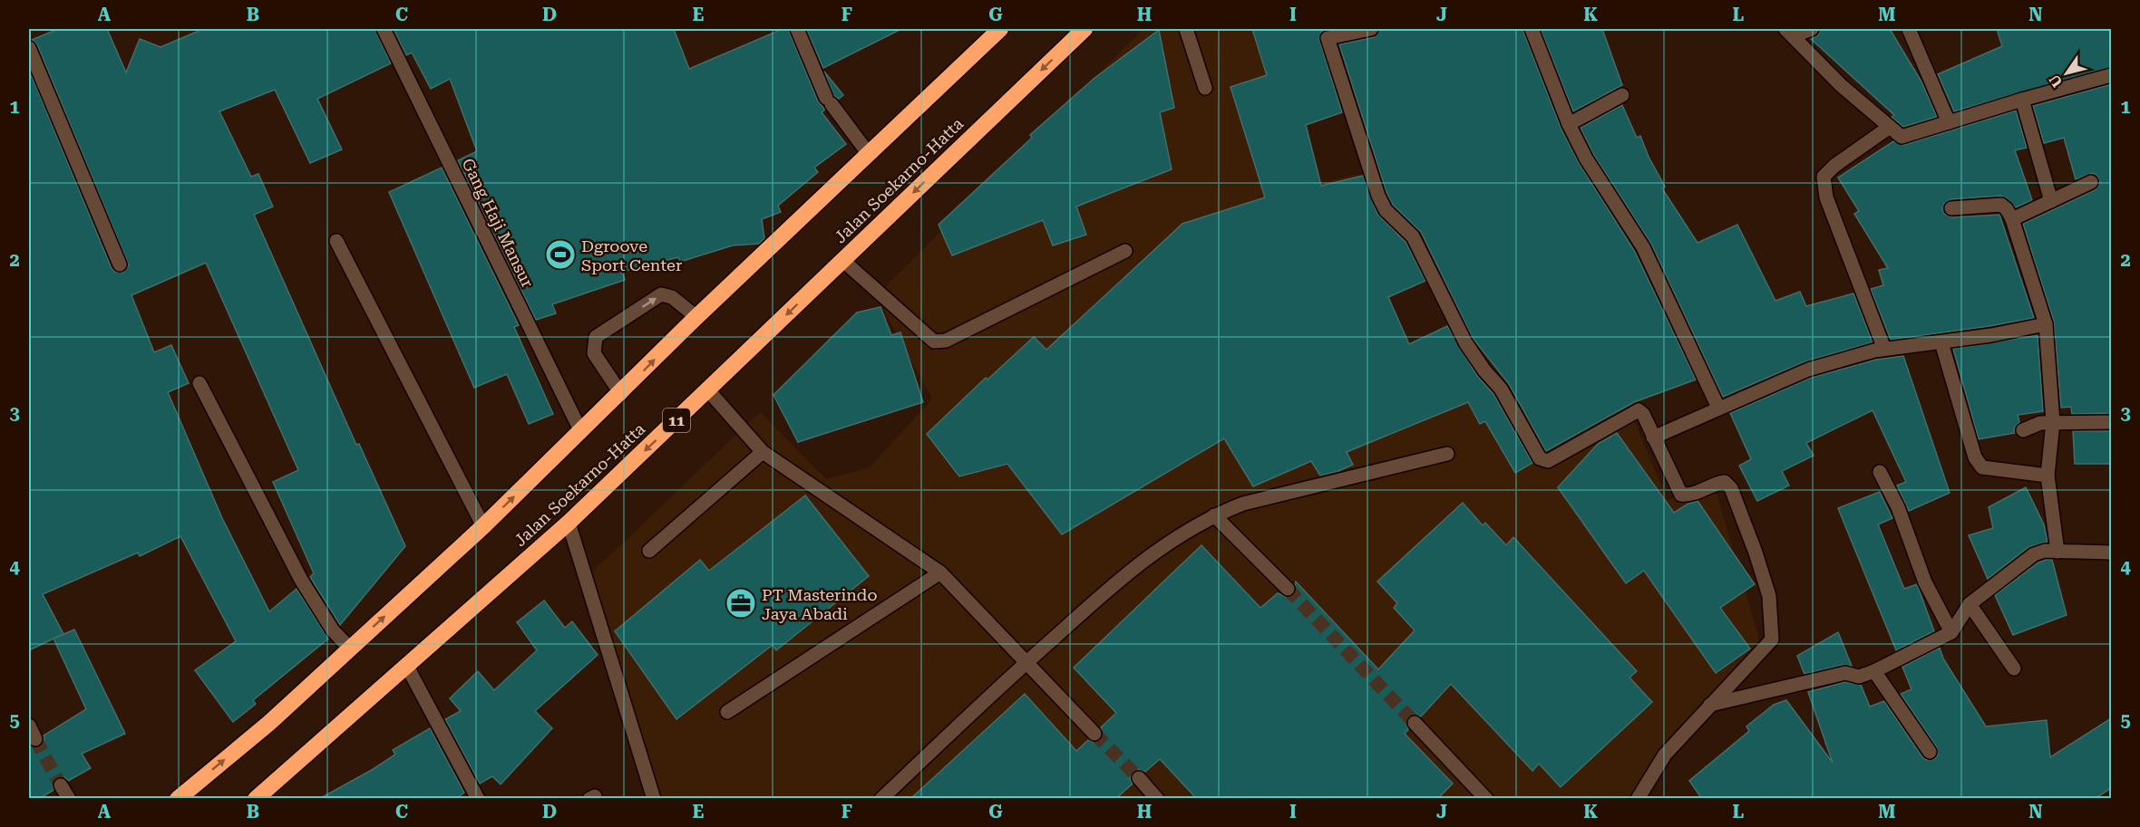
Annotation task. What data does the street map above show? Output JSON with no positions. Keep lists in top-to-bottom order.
{
  "streets": {
    "highway": ["Jalan Soekarno-Hatta", "11"],
    "street": ["Gang Haji Mansur"]
  },
  "places": {
    "sports": ["Dgroove Sport Center"],
    "office": ["PT Masterindo Jaya Abadi"]
  },
  "north": "bottom left",
  "grid": {
    "columns": [
      "A",
      "B",
      "C",
      "D",
      "E",
      "F",
      "G",
      "H",
      "I",
      "J",
      "K",
      "L",
      "M",
      "N"
    ],
    "rows": [
      "1",
      "2",
      "3",
      "4",
      "5"
    ]
  }
}
